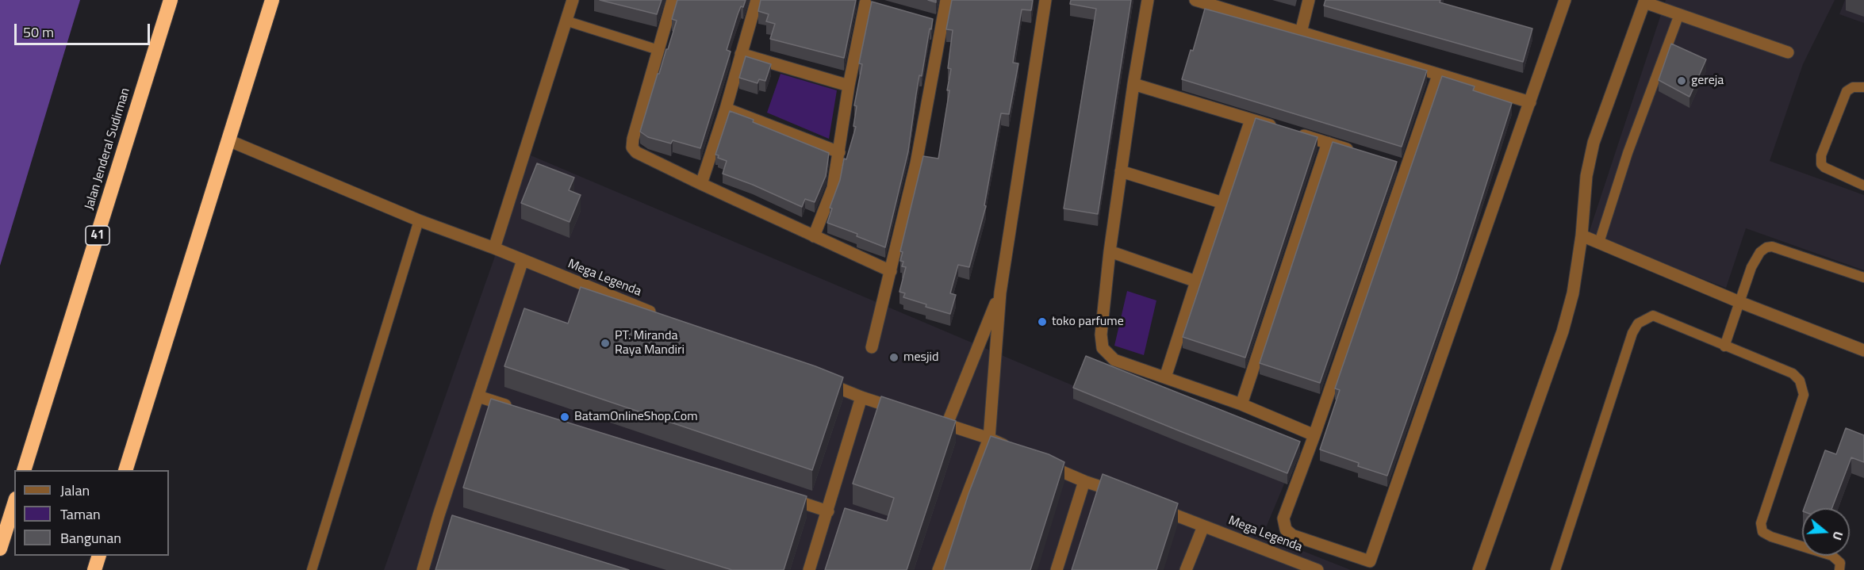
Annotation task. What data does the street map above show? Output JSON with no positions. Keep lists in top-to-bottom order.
{
  "streets": {
    "highway": ["Jalan Jenderal Sudirman", "41"],
    "street": ["Mega Legenda"]
  },
  "places": [
    "gereja",
    "toko parfume",
    "PT. Miranda Raya Mandiri",
    "mesjid",
    "BatamOnlineShop.Com"
  ],
  "legend": ["Jalan", "Taman", "Bangunan"],
  "scale_bar": "50 m",
  "north": "right"
}
